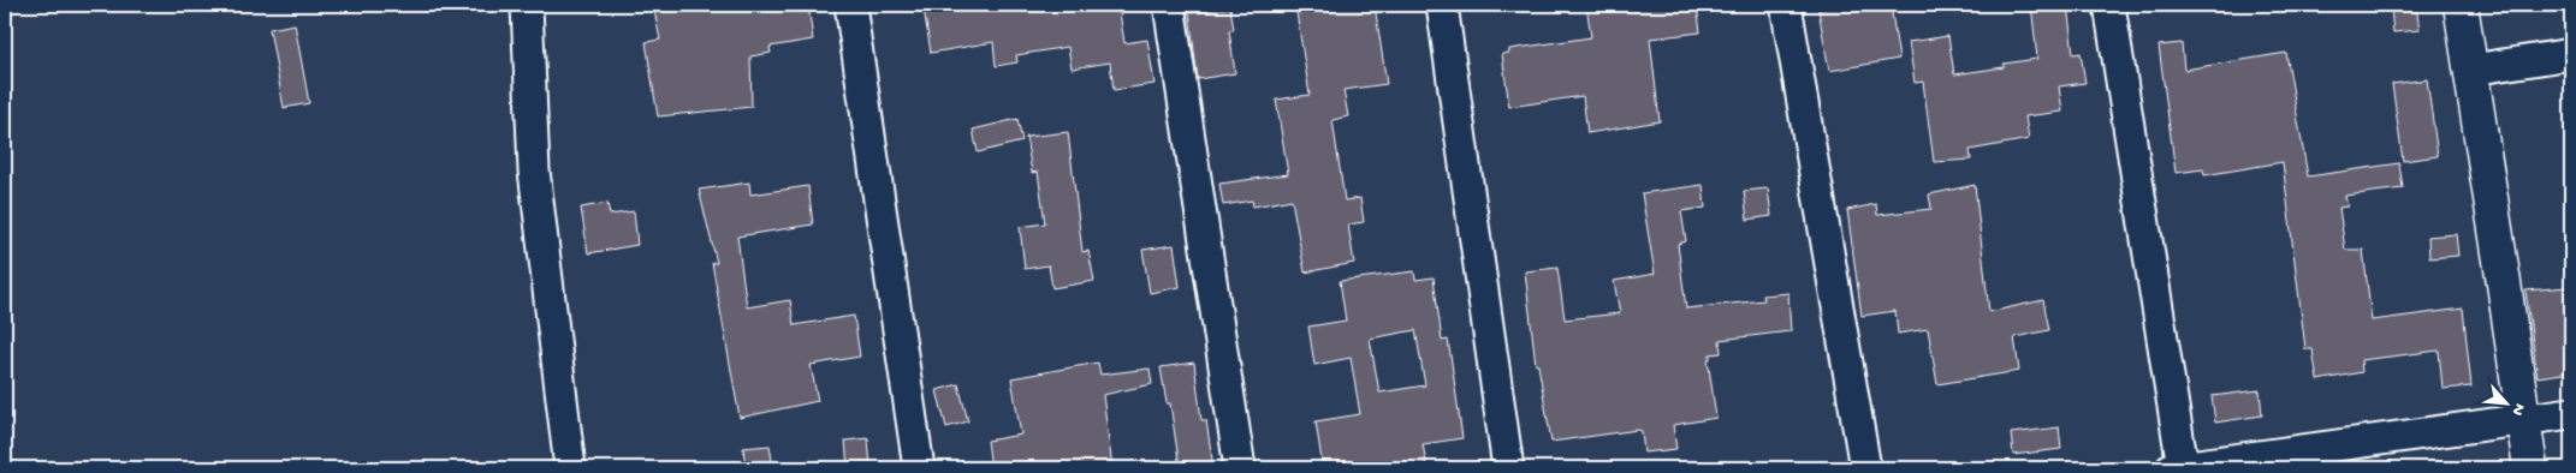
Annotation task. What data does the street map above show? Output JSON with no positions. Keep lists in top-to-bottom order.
{
  "north": "bottom right"
}
